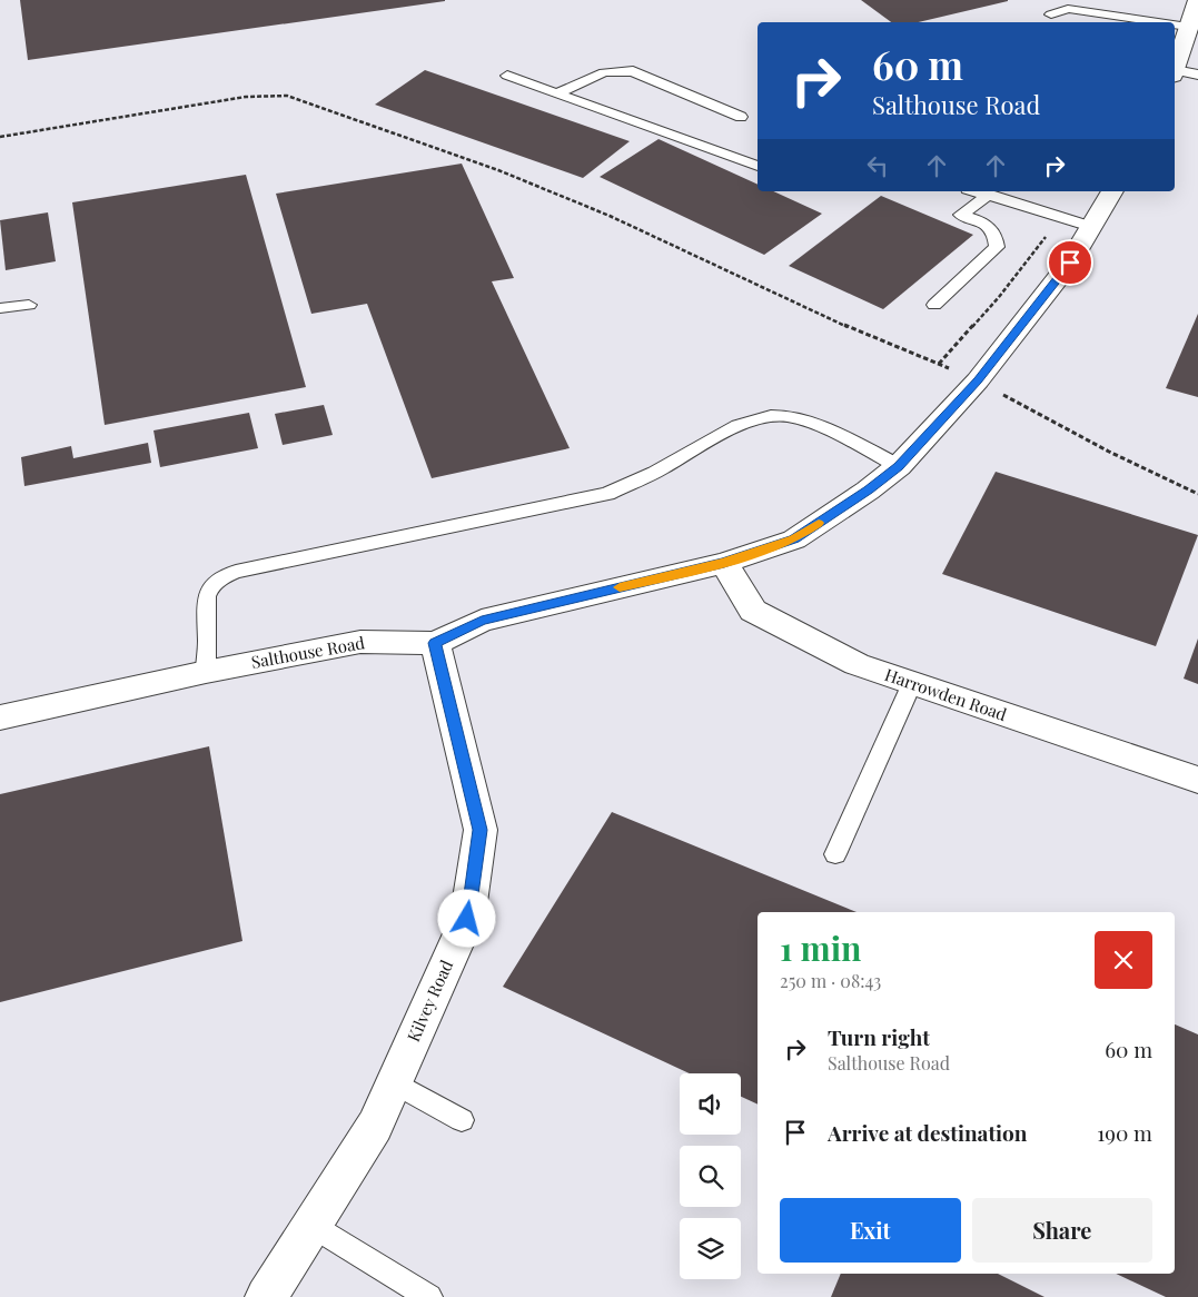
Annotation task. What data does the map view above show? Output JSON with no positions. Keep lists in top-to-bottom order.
{
  "streets": {
    "street": ["Salthouse Road", "Harrowden Road", "Kilvey Road"]
  },
  "crossings": [
    ["Salthouse Road", "Harrowden Road"],
    ["Salthouse Road", "Kilvey Road"]
  ],
  "page": {
    "turn": ["60 m", "Salthouse Road"],
    "heading": ["1 min", "250 m · 08:43"],
    "list": [
      {
        "name": "Turn right",
        "note": "Salthouse Road",
        "value": "60 m"
      },
      {
        "name": "Arrive at destination",
        "value": "190 m"
      }
    ],
    "buttons": ["Exit", "Share"]
  }
}
